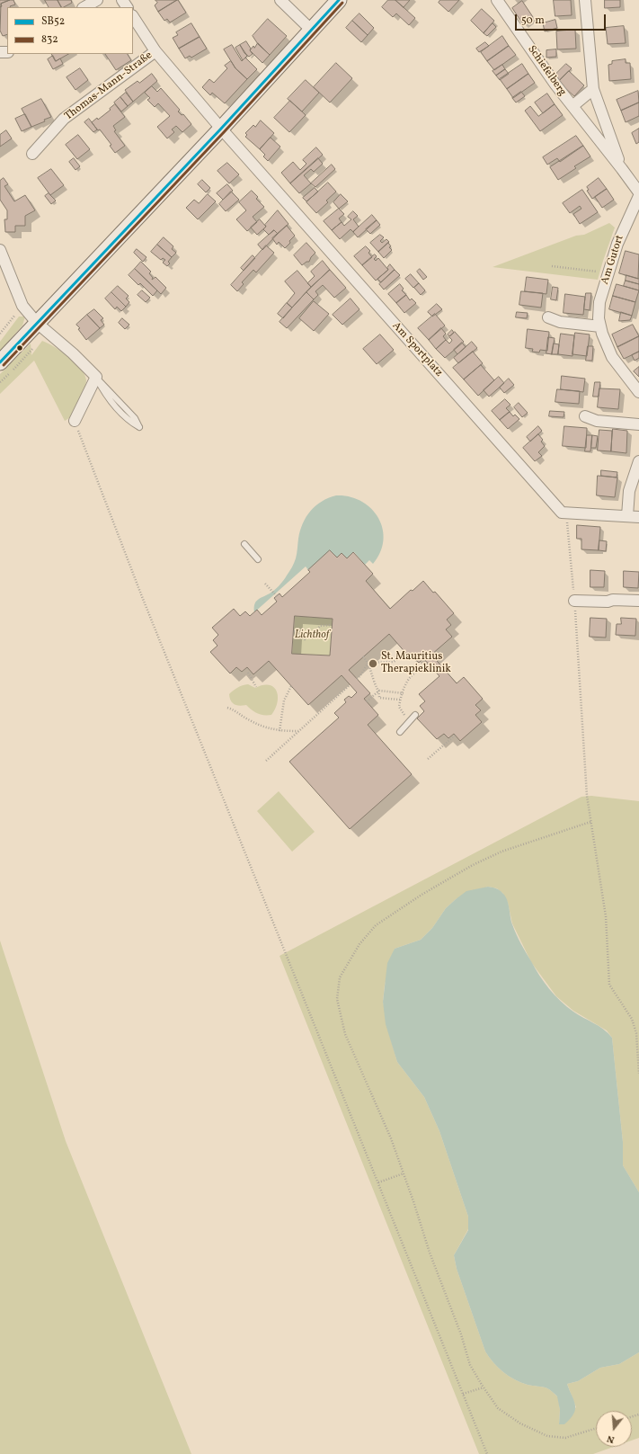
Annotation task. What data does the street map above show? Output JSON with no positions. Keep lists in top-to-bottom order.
{
  "streets": {
    "street": [
      "Schiefelberg",
      "Thomas-Mann-Straße",
      "Am Gutort",
      "Am Sportplatz"
    ]
  },
  "crossings": [
    ["Thomas-Mann-Straße", "Am Sportplatz"]
  ],
  "parks": ["Lichthof"],
  "places": ["St. Mauritius Therapieklinik"],
  "lines": ["transit line SB52", "transit line 832"],
  "legend": ["SB52", "832"],
  "scale_bar": "50 m",
  "north": "bottom"
}
